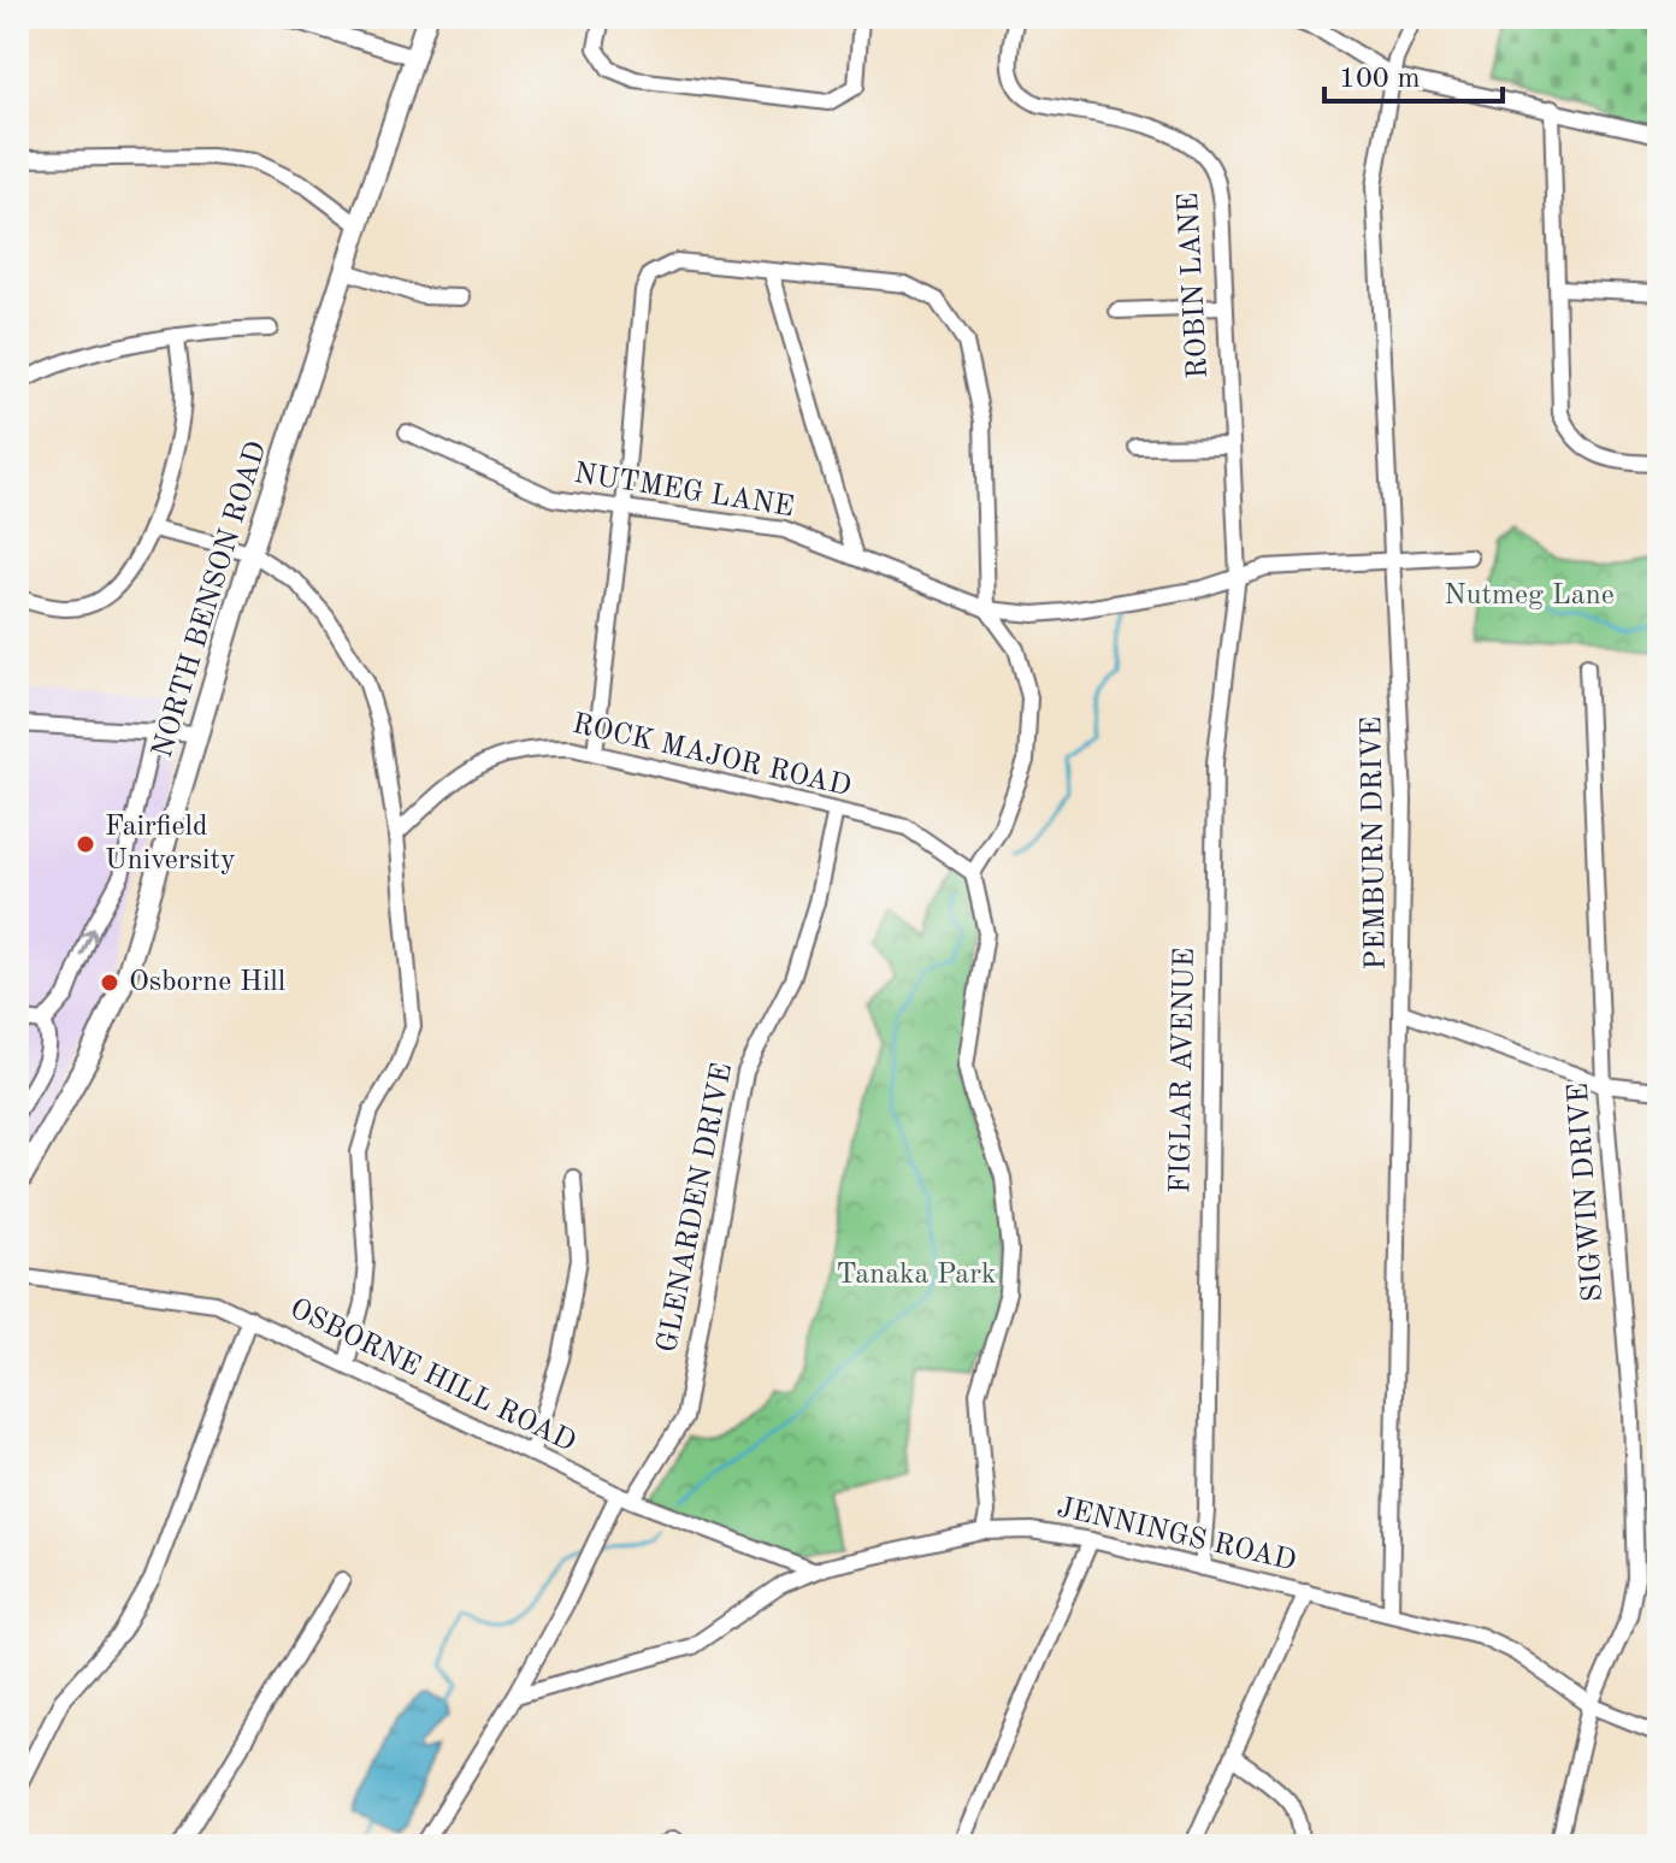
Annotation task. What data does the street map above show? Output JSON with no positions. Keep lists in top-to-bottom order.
{
  "streets": {
    "main road": ["NORTH BENSON ROAD"],
    "street": [
      "ROBIN LANE",
      "NUTMEG LANE",
      "ROCK MAJOR ROAD",
      "PEMBURN DRIVE",
      "FIGLAR AVENUE",
      "SIGWIN DRIVE",
      "GLENARDEN DRIVE",
      "OSBORNE HILL ROAD",
      "JENNINGS ROAD"
    ]
  },
  "crossings": [
    ["ROBIN LANE", "NUTMEG LANE"],
    ["ROBIN LANE", "FIGLAR AVENUE"],
    ["NUTMEG LANE", "PEMBURN DRIVE"],
    ["NUTMEG LANE", "FIGLAR AVENUE"],
    ["ROCK MAJOR ROAD", "GLENARDEN DRIVE"],
    ["PEMBURN DRIVE", "JENNINGS ROAD"],
    ["FIGLAR AVENUE", "JENNINGS ROAD"],
    ["SIGWIN DRIVE", "JENNINGS ROAD"],
    ["GLENARDEN DRIVE", "OSBORNE HILL ROAD"],
    ["GLENARDEN DRIVE", "JENNINGS ROAD"],
    ["OSBORNE HILL ROAD", "JENNINGS ROAD"]
  ],
  "parks": ["Nutmeg Lane", "Tanaka Park"],
  "places": ["Fairfield University", "Osborne Hill"],
  "scale_bar": "100 m"
}
